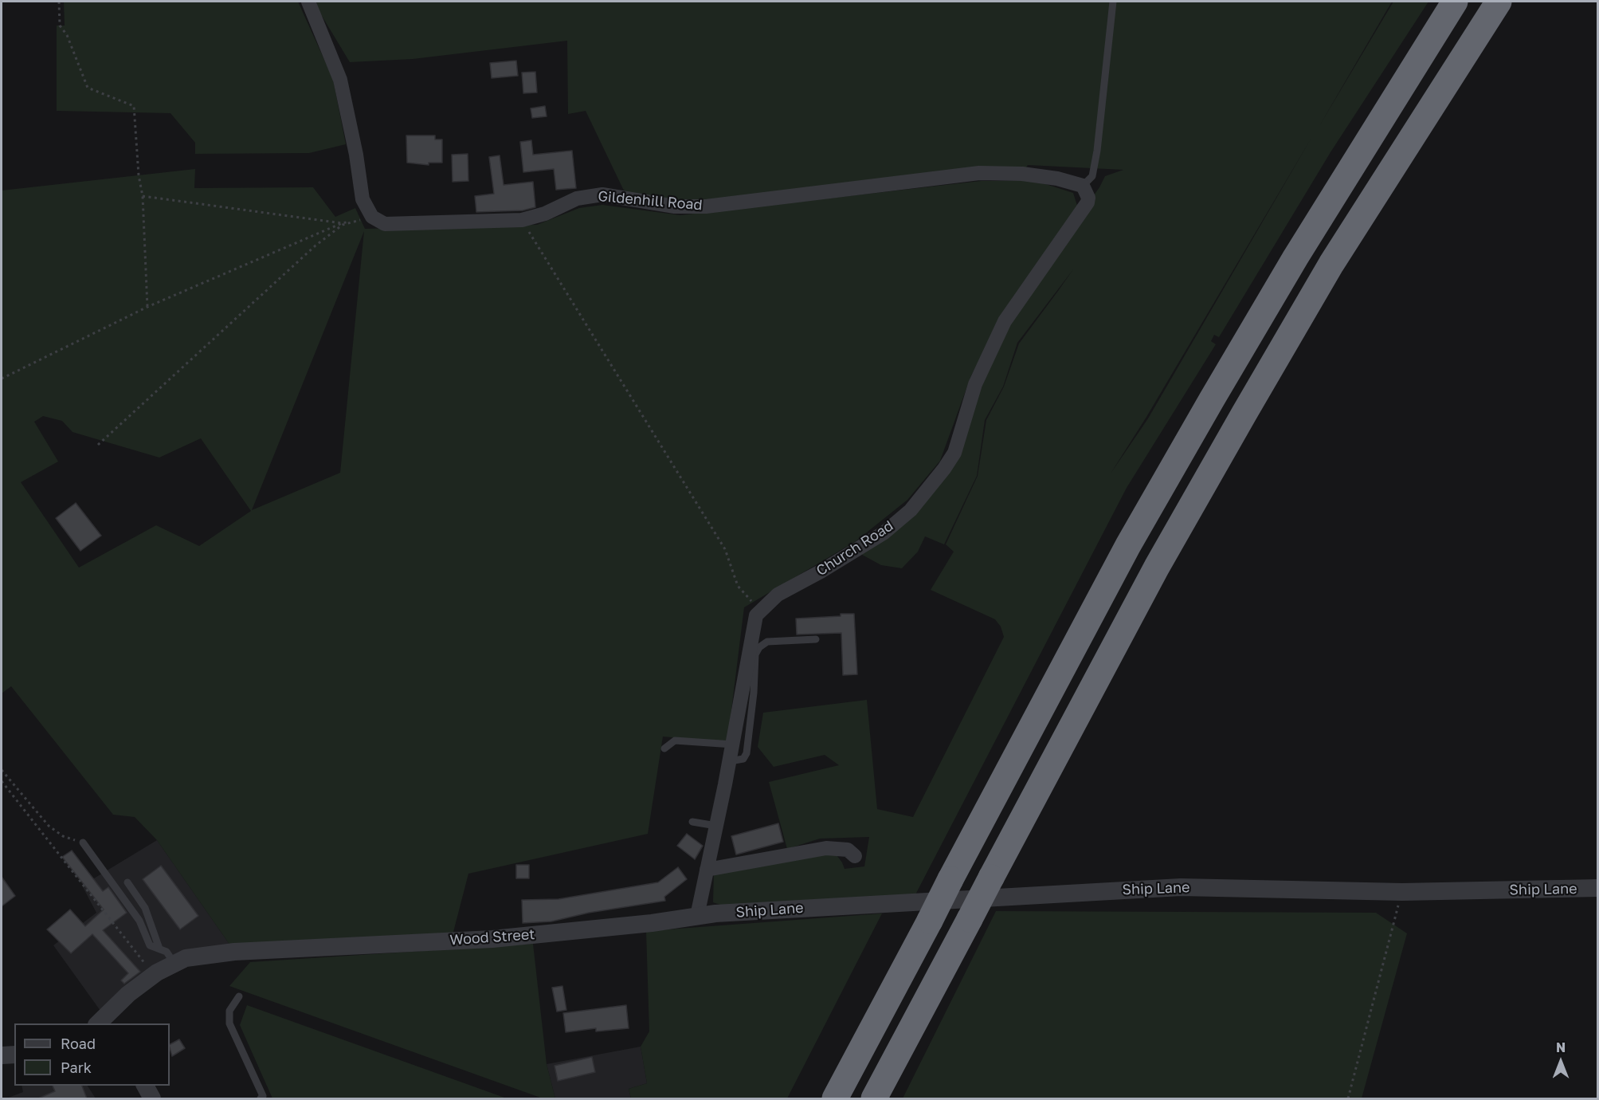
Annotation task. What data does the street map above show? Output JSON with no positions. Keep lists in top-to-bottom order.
{
  "streets": {
    "street": [
      "Gildenhill Road",
      "Church Road",
      "Ship Lane",
      "Wood Street"
    ]
  },
  "crossings": [
    ["Gildenhill Road", "Church Road"],
    ["Ship Lane", "Wood Street"]
  ],
  "legend": ["Road", "Park"],
  "north": "top"
}
